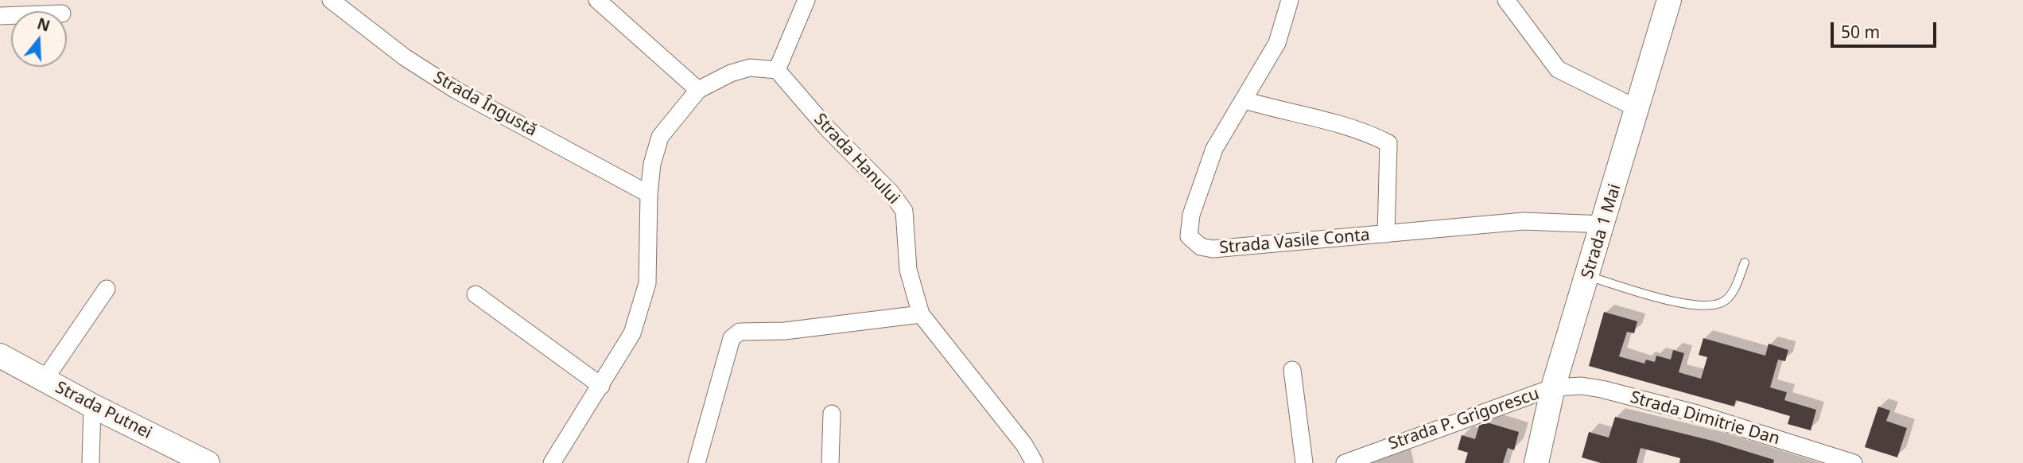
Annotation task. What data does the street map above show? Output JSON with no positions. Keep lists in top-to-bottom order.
{
  "streets": {
    "main road": ["Strada 1 Mai", "Strada Putnei"],
    "street": [
      "Strada Îngustă",
      "Strada Hanului",
      "Strada Vasile Conta",
      "Strada Dimitrie Dan",
      "Strada P. Grigorescu"
    ]
  },
  "crossings": [
    ["Strada 1 Mai", "Strada Vasile Conta"],
    ["Strada 1 Mai", "Strada Dimitrie Dan"],
    ["Strada 1 Mai", "Strada P. Grigorescu"],
    ["Strada Dimitrie Dan", "Strada P. Grigorescu"]
  ],
  "scale_bar": "50 m",
  "north": "top"
}
